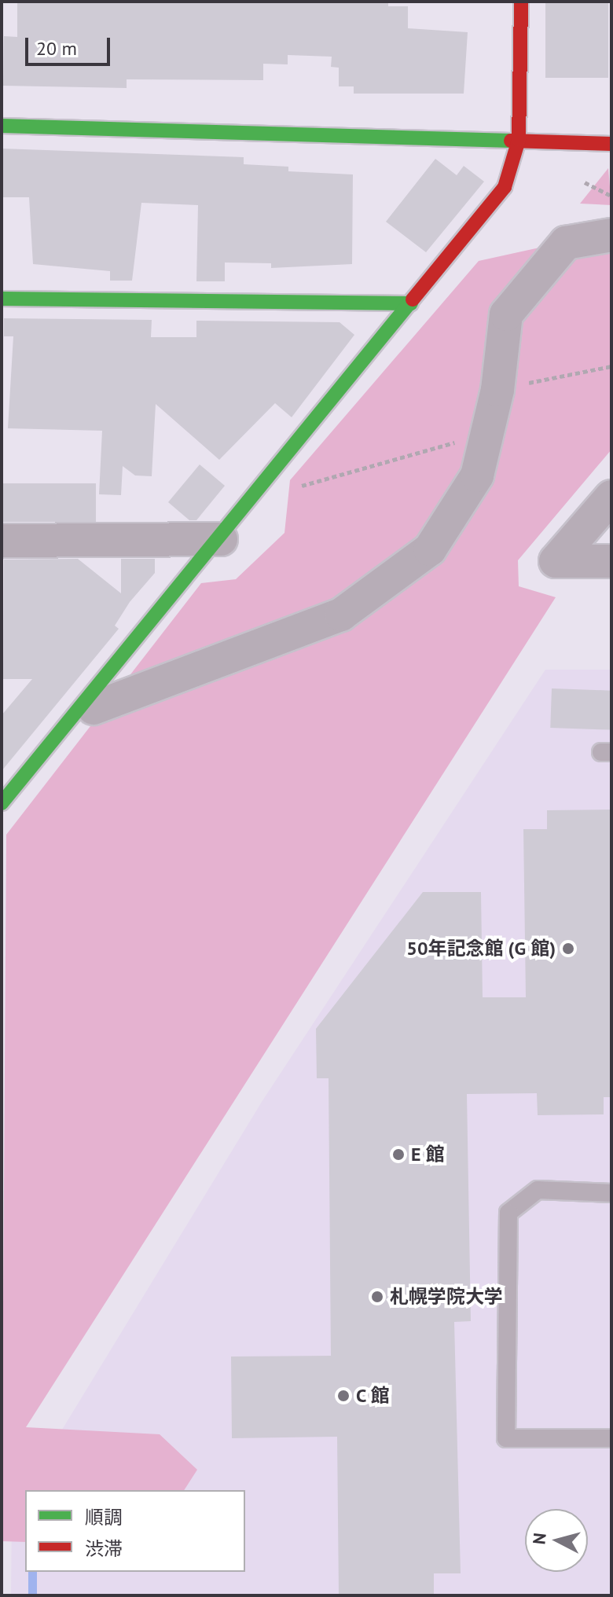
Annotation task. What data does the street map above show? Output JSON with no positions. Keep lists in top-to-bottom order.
{
  "places": [
    "50年記念館 (G 館)",
    "E 館",
    "札幌学院大学",
    "C 館"
  ],
  "legend": ["順調", "渋滞"],
  "scale_bar": "20 m",
  "north": "left"
}
